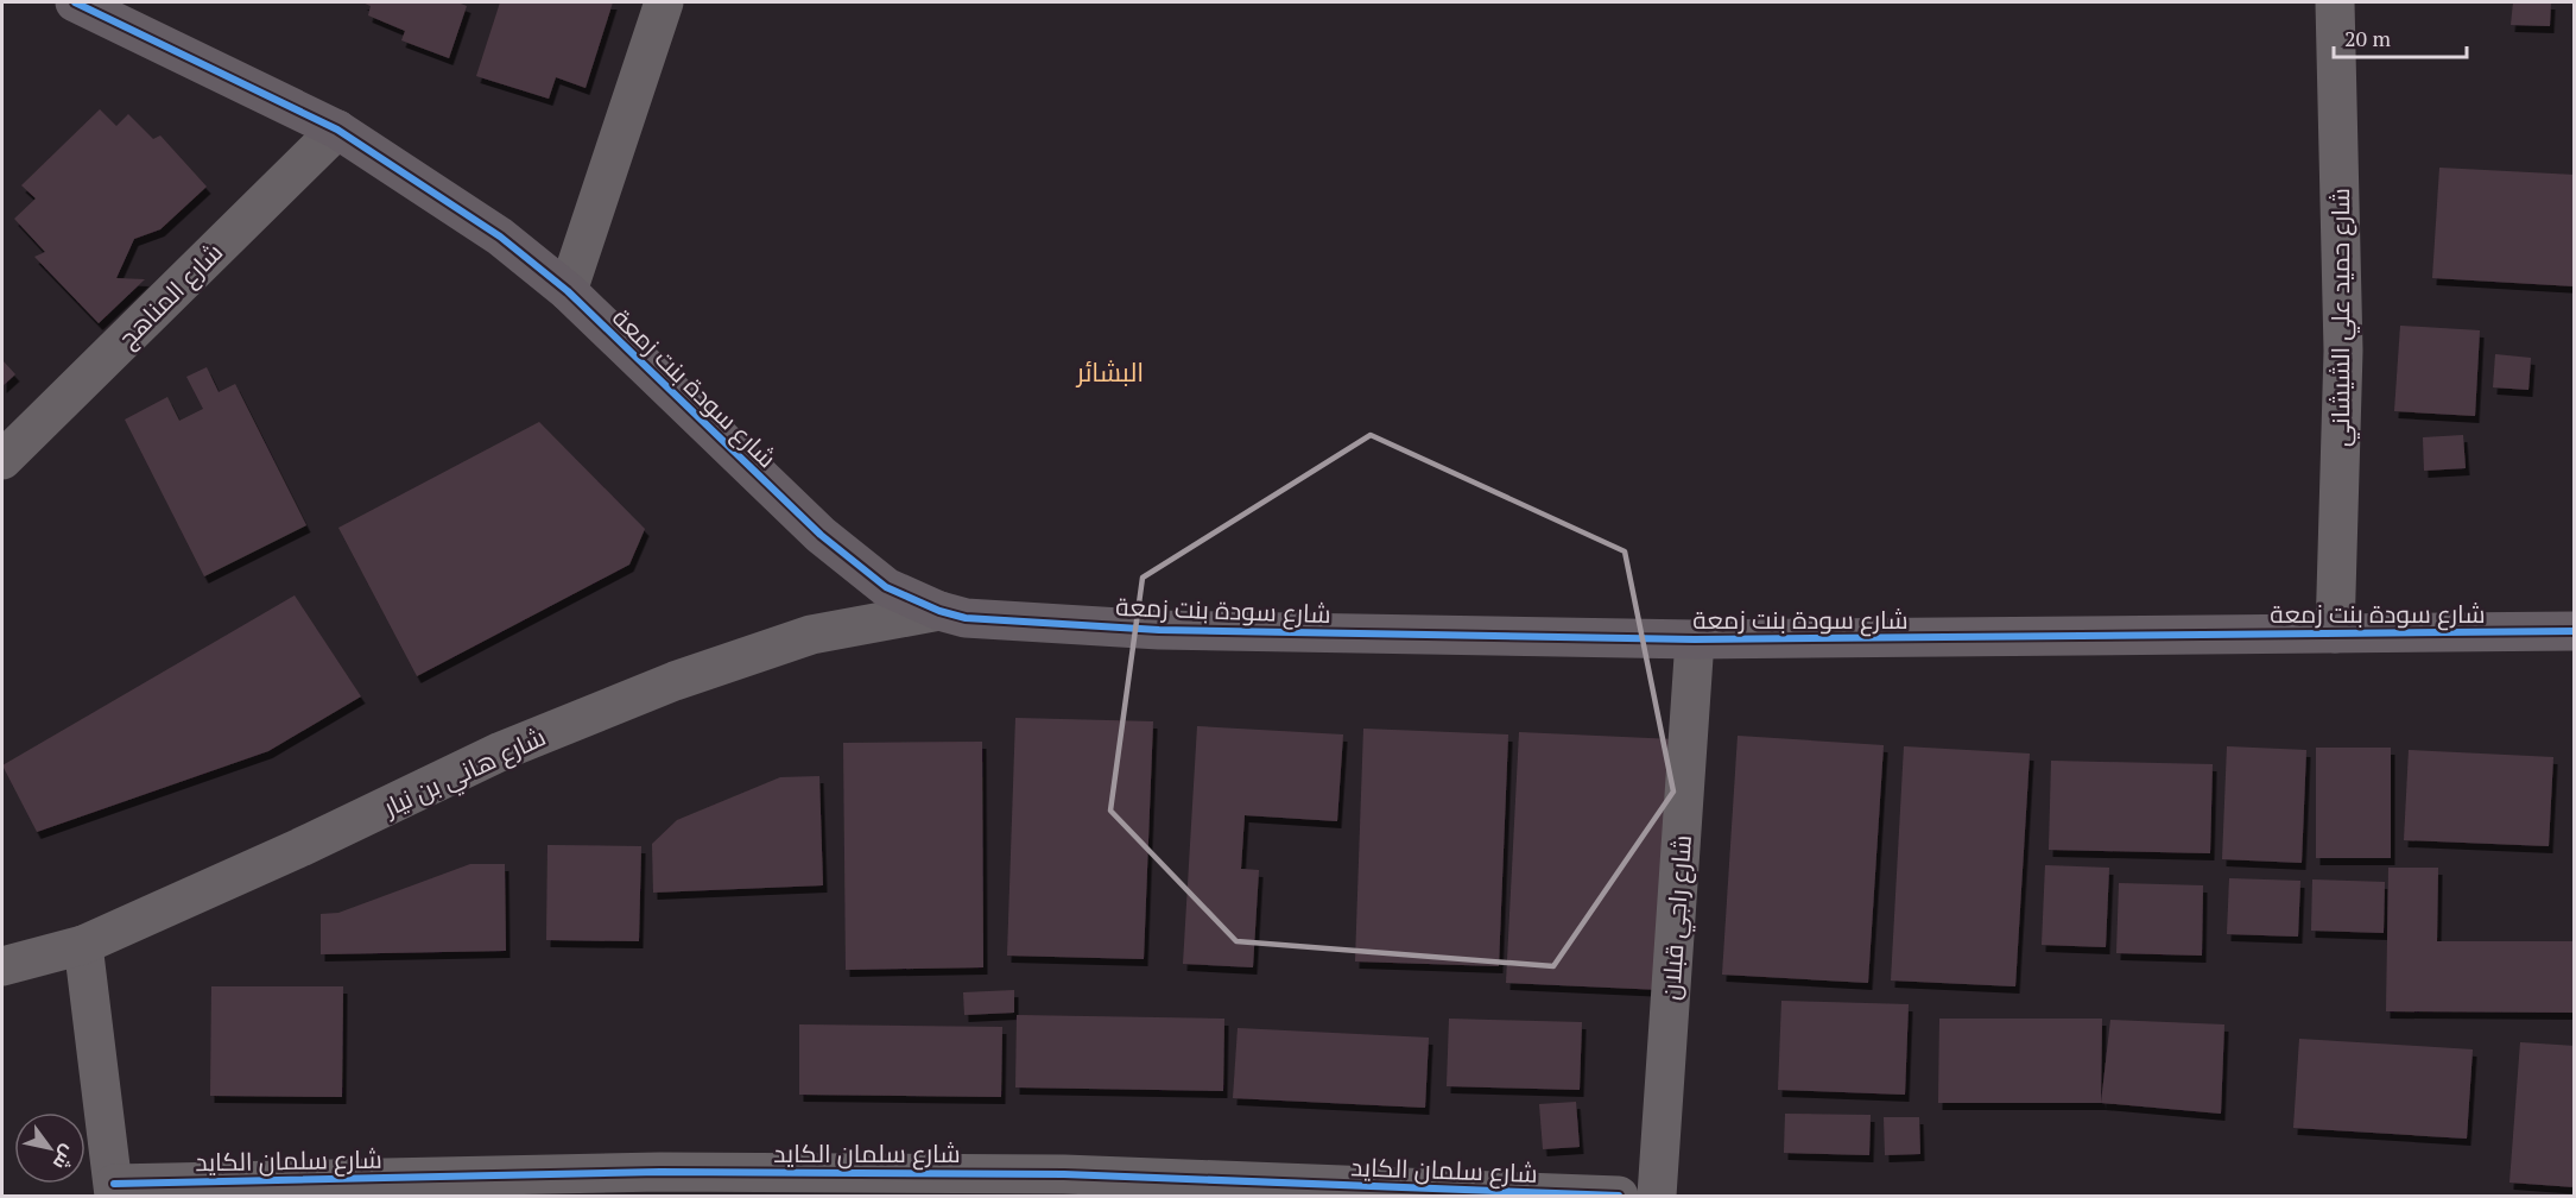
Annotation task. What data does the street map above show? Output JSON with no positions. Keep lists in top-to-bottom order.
{
  "streets": {
    "street": [
      "شارع المناهج",
      "شارع حميد علي الشيشاني",
      "شارع سودة بنت زمعة",
      "شارع هاني بن نيار",
      "شارع راجي قبلان",
      "شارع سلمان الكايد"
    ]
  },
  "crossings": [
    ["شارع المناهج", "شارع سودة بنت زمعة"],
    ["شارع حميد علي الشيشاني", "شارع سودة بنت زمعة"],
    ["شارع سودة بنت زمعة", "شارع هاني بن نيار"],
    ["شارع سودة بنت زمعة", "شارع راجي قبلان"]
  ],
  "districts": ["البشائر"],
  "scale_bar": "20 m",
  "north": "bottom right"
}
